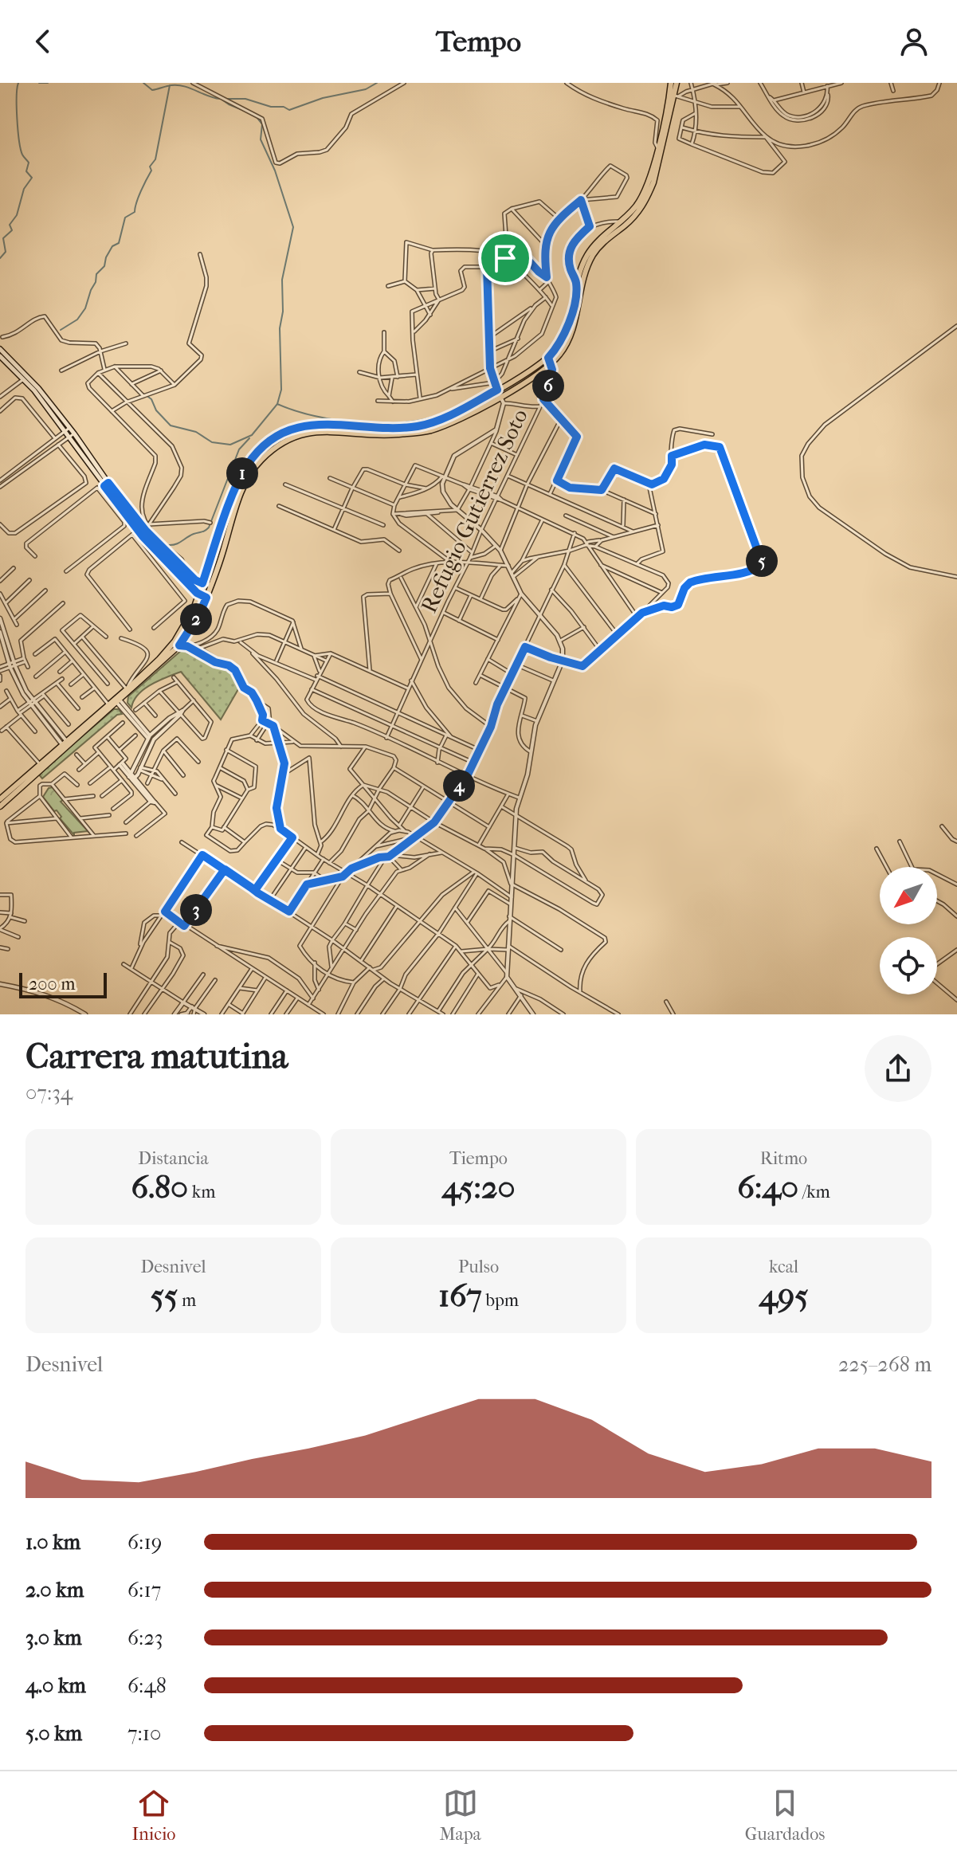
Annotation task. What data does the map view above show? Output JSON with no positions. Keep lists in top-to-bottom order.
{
  "streets": {
    "street": ["Refugio Gutierrez Soto"]
  },
  "scale_bar": "200 m",
  "north": "bottom left",
  "page": {
    "header": "Tempo",
    "pins": [
      "6",
      "1",
      "5",
      "2",
      "4",
      "3"
    ],
    "scale": "200 m",
    "heading": ["Carrera matutina", "07:34"],
    "stats": [
      ["Distancia", "6.80 km"],
      ["Tiempo", "45:20"],
      ["Ritmo", "6:40 /km"],
      ["Desnivel", "55 m"],
      ["Pulso", "167 bpm"],
      ["kcal", "495"]
    ],
    "chart": ["Desnivel", "225–268 m"],
    "list": [
      {
        "name": "1.0 km",
        "note": "6:19"
      },
      {
        "name": "2.0 km",
        "note": "6:17"
      },
      {
        "name": "3.0 km",
        "note": "6:23"
      },
      {
        "name": "4.0 km",
        "note": "6:48"
      },
      {
        "name": "5.0 km",
        "note": "7:10"
      }
    ],
    "tabs": ["Inicio", "Mapa", "Guardados"]
  }
}
